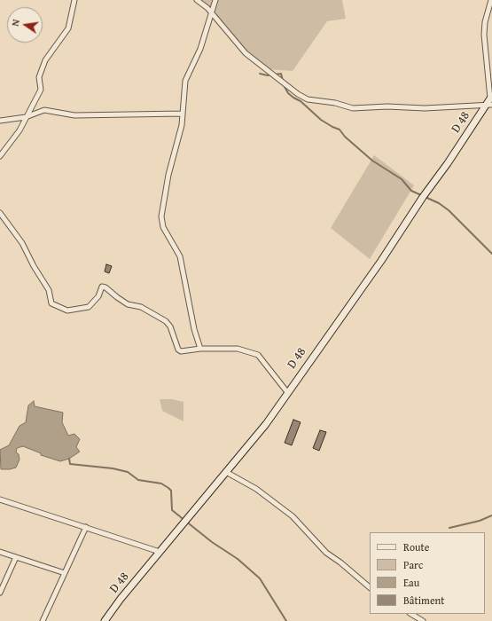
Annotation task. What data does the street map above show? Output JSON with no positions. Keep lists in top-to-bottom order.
{
  "streets": {
    "street": ["D 48"]
  },
  "legend": [
    "Route",
    "Parc",
    "Eau",
    "Bâtiment"
  ],
  "north": "left"
}
